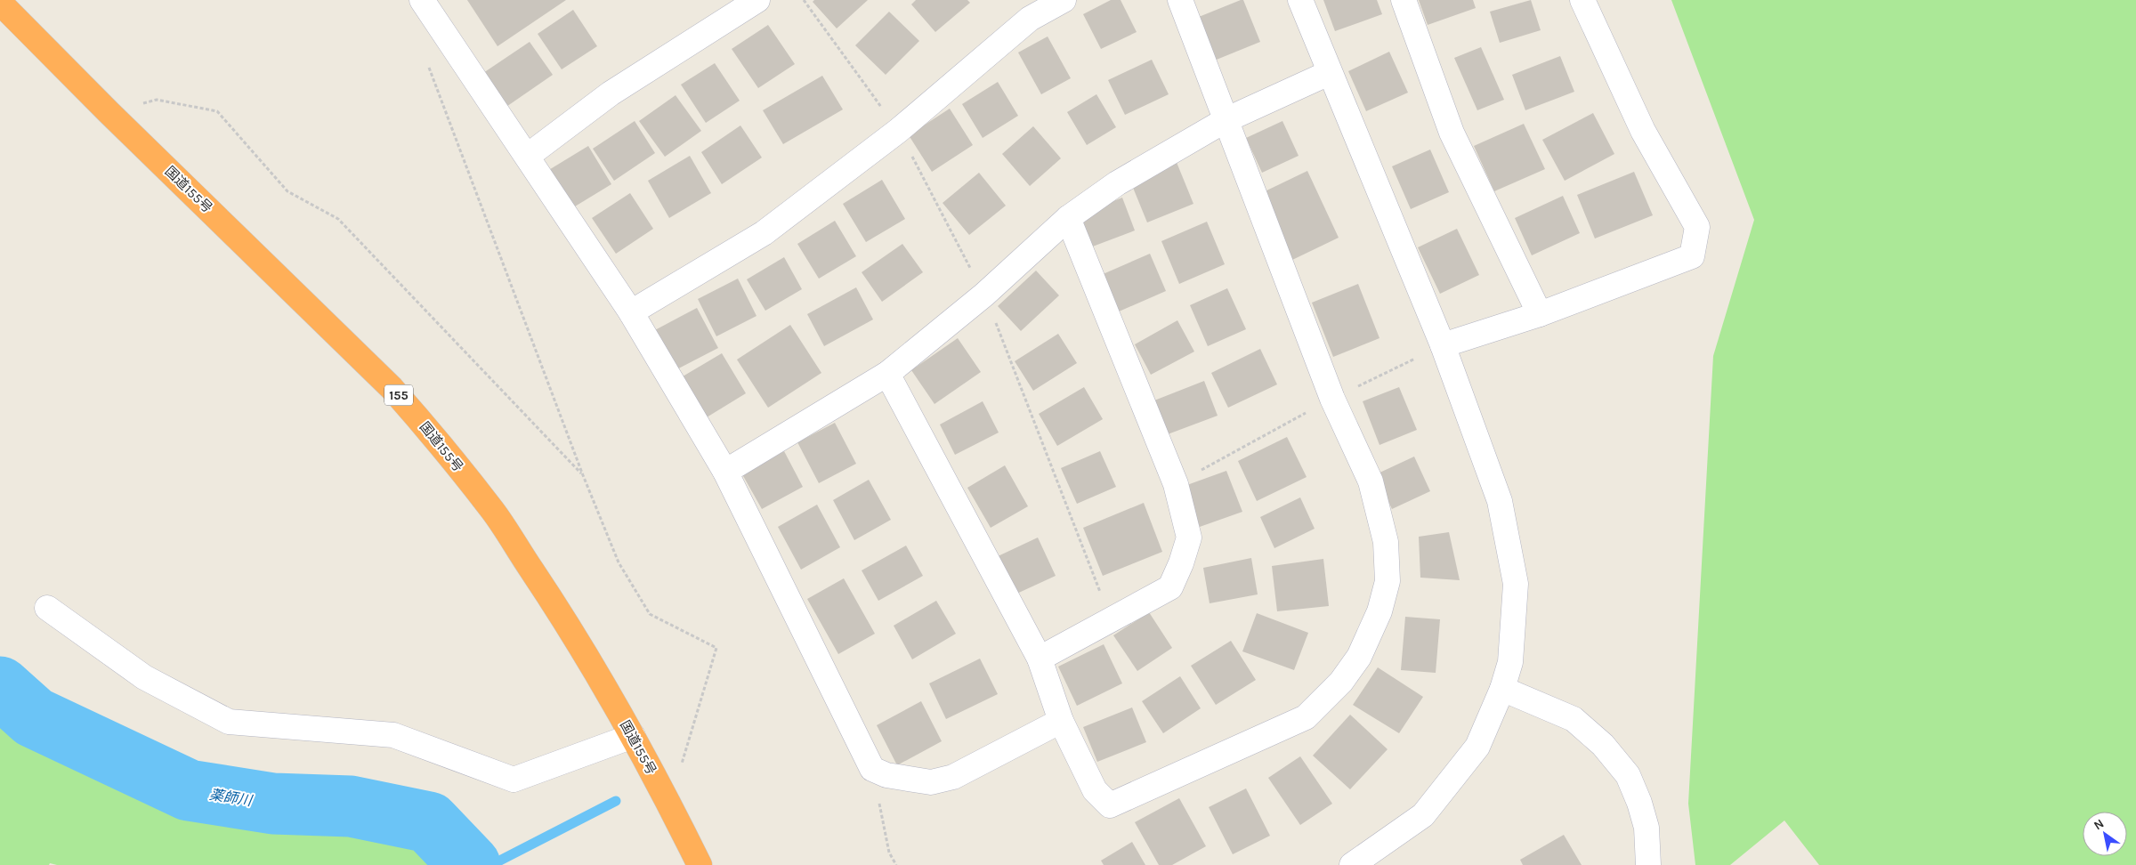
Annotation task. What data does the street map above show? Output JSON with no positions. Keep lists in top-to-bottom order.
{
  "streets": {
    "highway": ["国道155号", "155"]
  },
  "water": ["薬師川"],
  "north": "top left"
}
